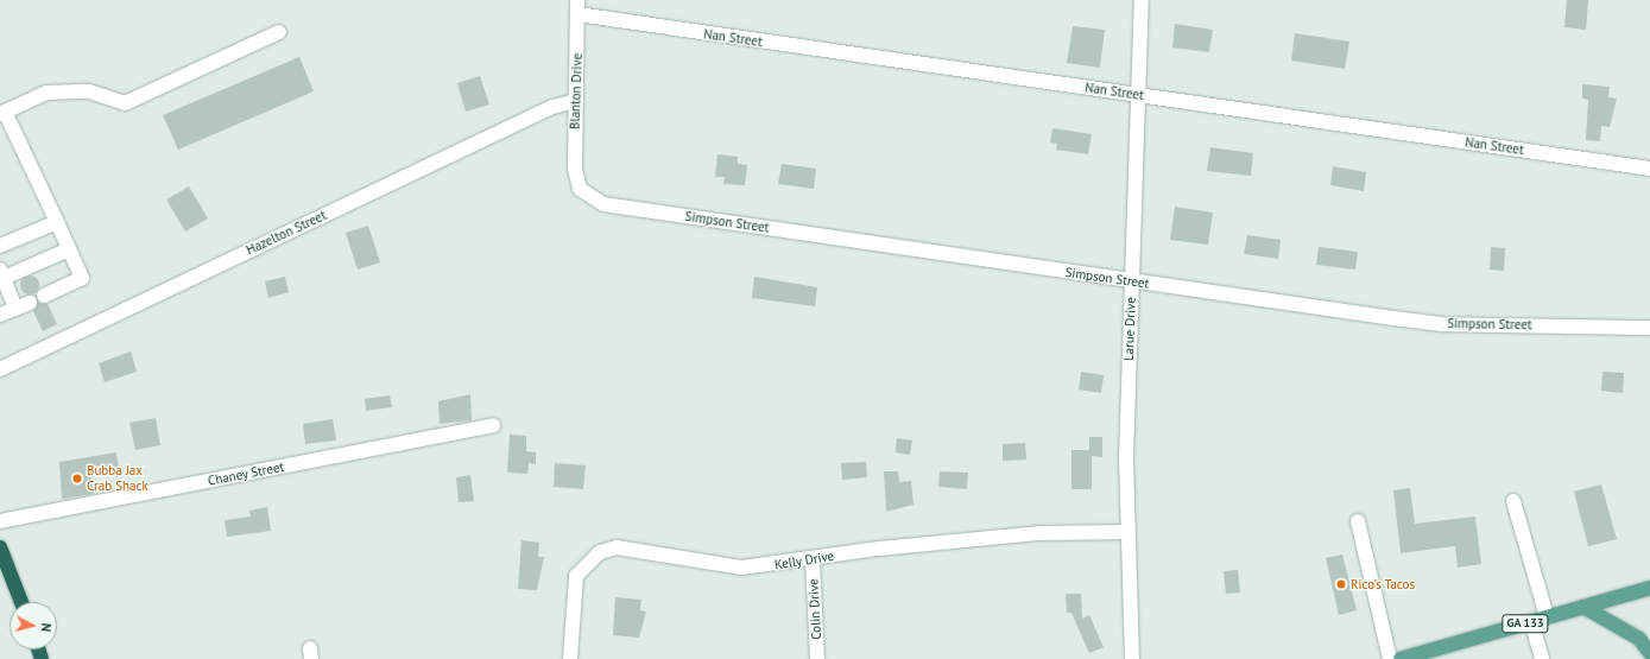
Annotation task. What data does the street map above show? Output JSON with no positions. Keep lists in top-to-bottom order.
{
  "streets": {
    "main road": ["GA 133"],
    "street": [
      "Nan Street",
      "Blanton Drive",
      "Simpson Street",
      "Hazelton Street",
      "Larue Drive",
      "Chaney Street",
      "Kelly Drive",
      "Colin Drive"
    ]
  },
  "crossings": [
    ["Nan Street", "Blanton Drive"],
    ["Nan Street", "Larue Drive"],
    ["Blanton Drive", "Simpson Street"],
    ["Blanton Drive", "Hazelton Street"],
    ["Simpson Street", "Larue Drive"],
    ["Larue Drive", "Kelly Drive"],
    ["Kelly Drive", "Colin Drive"]
  ],
  "places": ["Bubba Jax Crab Shack", "Rico's Tacos"],
  "north": "right"
}
